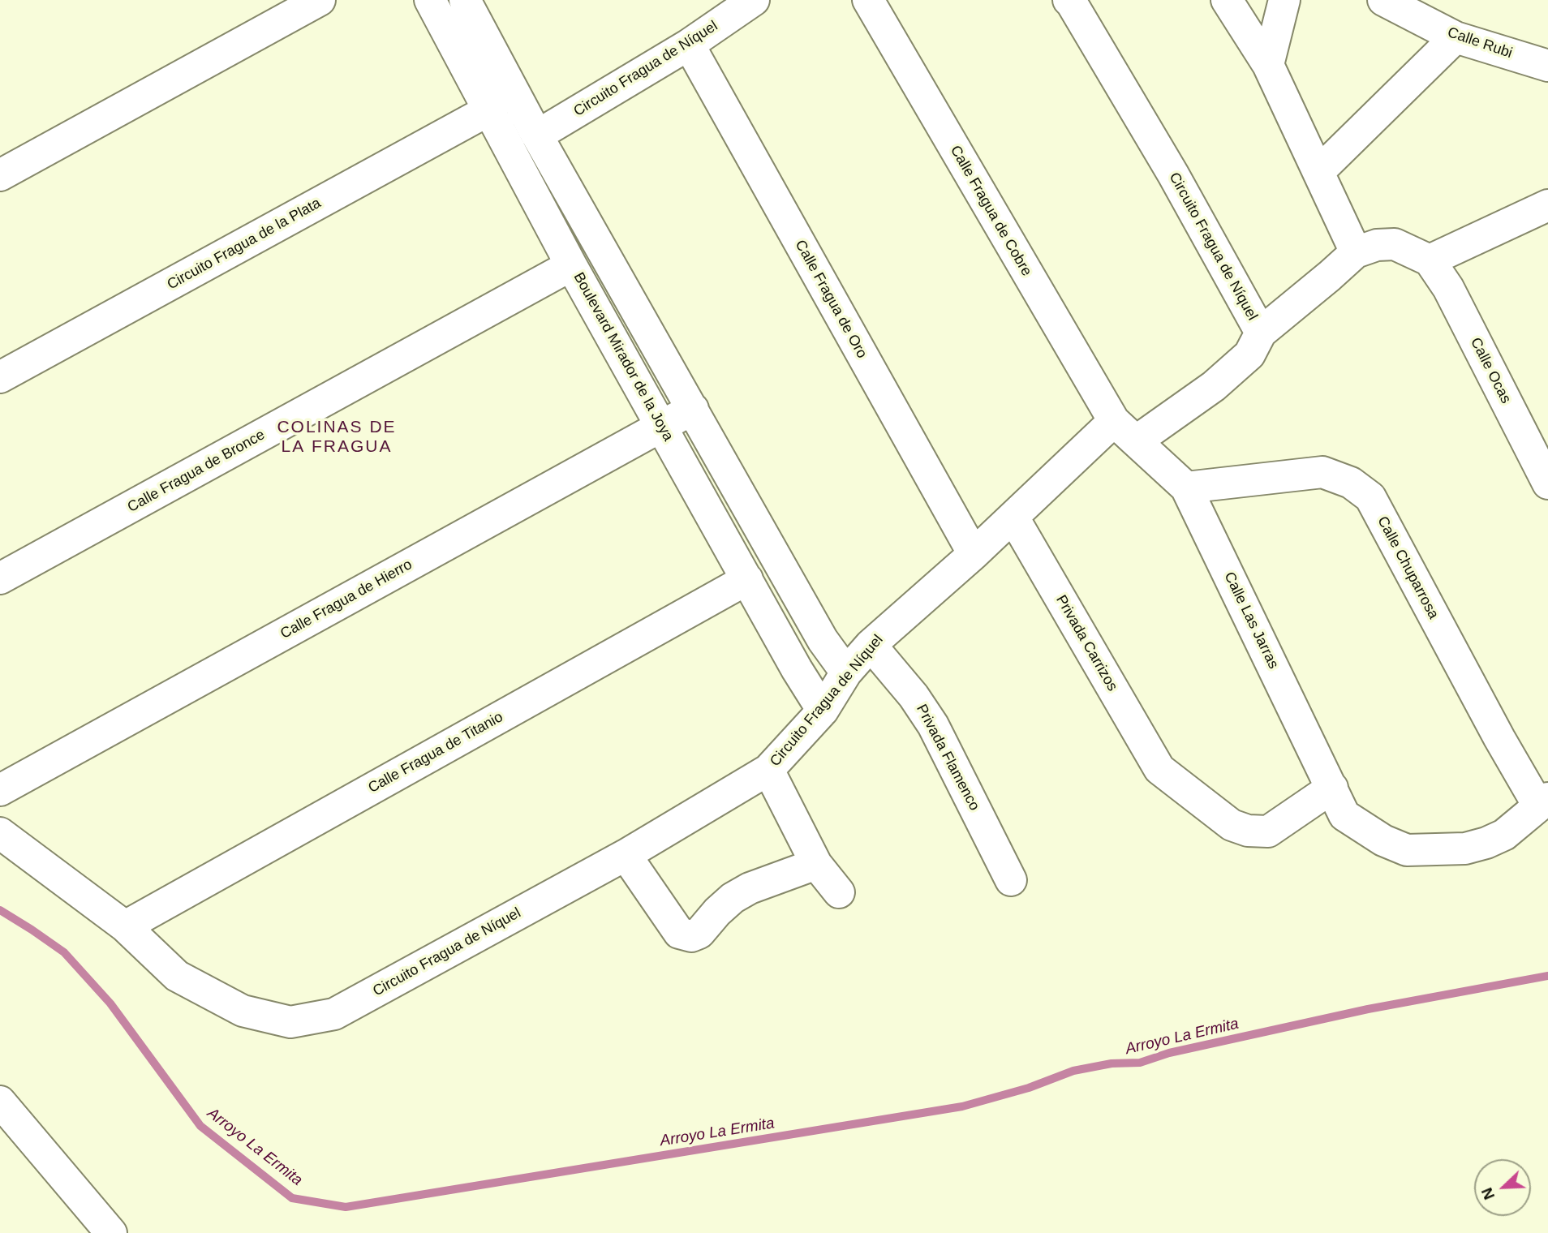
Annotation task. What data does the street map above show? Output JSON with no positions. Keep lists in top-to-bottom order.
{
  "streets": {
    "street": [
      "Calle Rubi",
      "Circuito Fragua de Níquel",
      "Calle Fragua de Cobre",
      "Circuito Fragua de la Plata",
      "Calle Fragua de Oro",
      "Boulevard Mirador de la Joya",
      "Calle Ocas",
      "Calle Fragua de Bronce",
      "Calle Chuparrosa",
      "Calle Fragua de Hierro",
      "Calle Las Jarras",
      "Privada Carrizos",
      "Calle Fragua de Titanio",
      "Privada Flamenco"
    ]
  },
  "crossings": [
    ["Circuito Fragua de Níquel", "Calle Fragua de Cobre"],
    ["Circuito Fragua de Níquel", "Calle Fragua de Oro"],
    ["Circuito Fragua de Níquel", "Boulevard Mirador de la Joya"],
    ["Circuito Fragua de Níquel", "Calle Las Jarras"],
    ["Circuito Fragua de Níquel", "Privada Carrizos"],
    ["Circuito Fragua de Níquel", "Calle Fragua de Titanio"],
    ["Circuito Fragua de Níquel", "Privada Flamenco"],
    ["Calle Fragua de Cobre", "Calle Las Jarras"],
    ["Circuito Fragua de la Plata", "Boulevard Mirador de la Joya"],
    ["Boulevard Mirador de la Joya", "Calle Fragua de Bronce"],
    ["Boulevard Mirador de la Joya", "Calle Fragua de Hierro"],
    ["Boulevard Mirador de la Joya", "Calle Fragua de Titanio"],
    ["Calle Chuparrosa", "Calle Las Jarras"],
    ["Calle Las Jarras", "Privada Carrizos"]
  ],
  "districts": ["COLINAS DE LA FRAGUA"],
  "water": ["Arroyo La Ermita"],
  "north": "bottom left"
}
